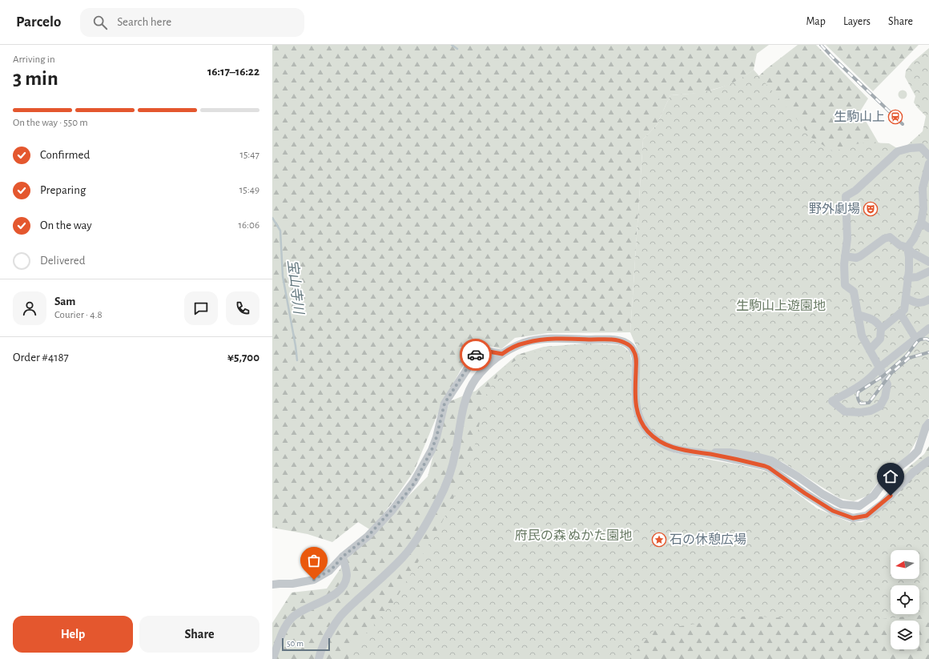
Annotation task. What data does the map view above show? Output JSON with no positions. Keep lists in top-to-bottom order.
{
  "water": ["宝山寺川"],
  "parks": ["生駒山上遊園地", "府民の森 ぬかた園地"],
  "places": {
    "station": ["生駒山上"],
    "theatre": ["野外劇場"],
    "place": ["石の休憩広場"]
  },
  "scale_bar": "50 m",
  "north": "left",
  "page": {
    "header": "Parcelo",
    "search": "Search here",
    "nav": ["Map", "Layers", "Share"],
    "heading": ["3 min", "Arriving in", "16:17–16:22"],
    "panel": [
      "Sam",
      "Courier · 4.8",
      "Order #4187",
      "¥5,700"
    ],
    "bar": "On the way · 550 m",
    "list": [
      ["Confirmed", "15:47"],
      ["Preparing", "15:49"],
      ["On the way", "16:06"],
      "Delivered"
    ],
    "buttons": ["Help", "Share"],
    "scale": "50 m"
  }
}
